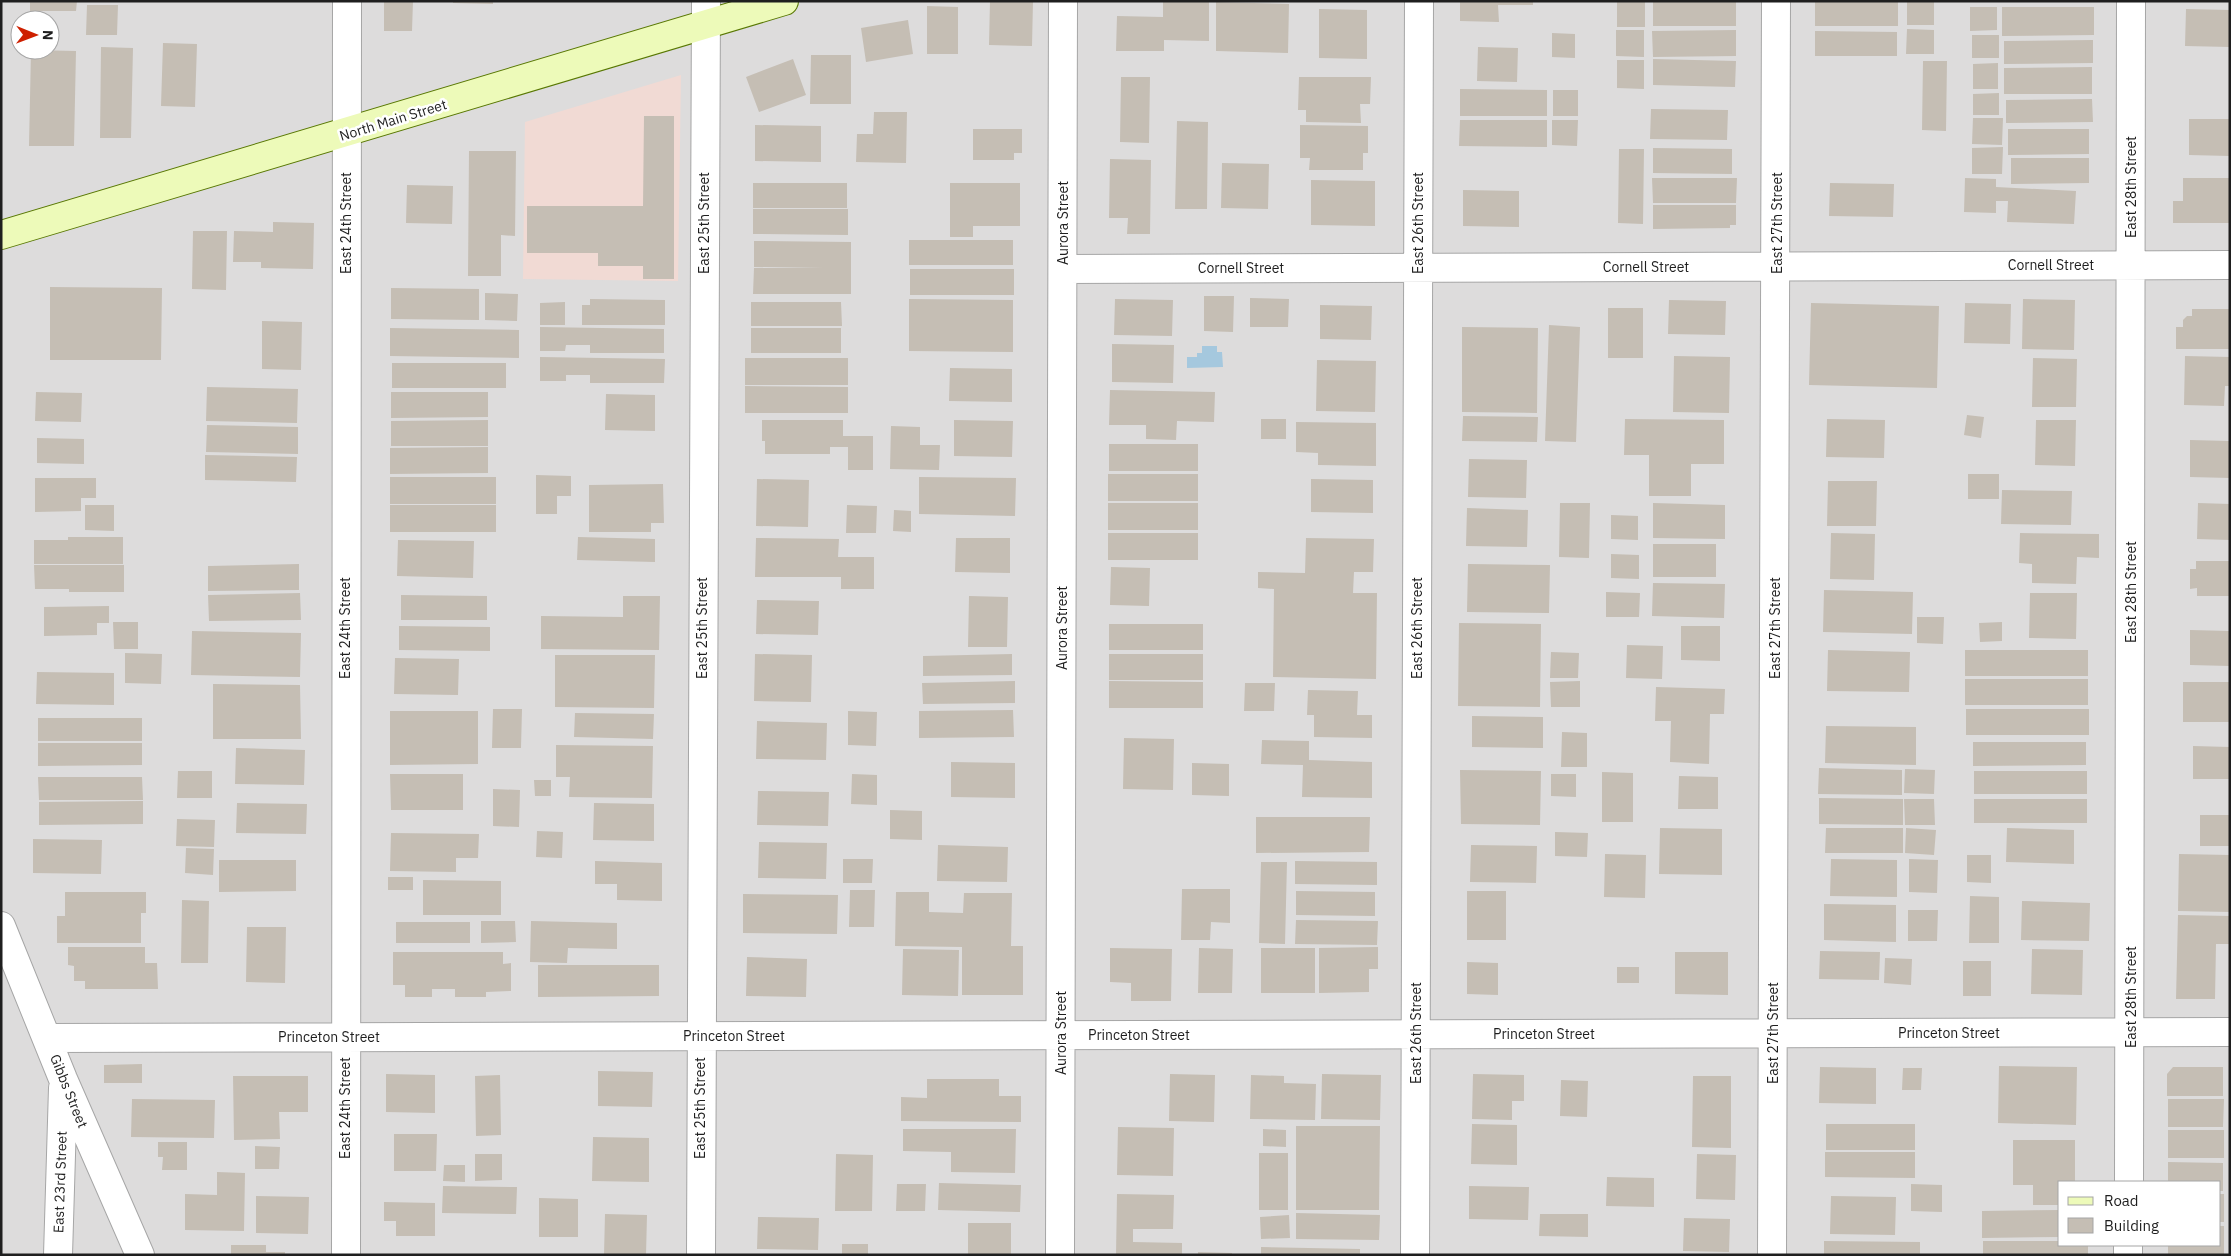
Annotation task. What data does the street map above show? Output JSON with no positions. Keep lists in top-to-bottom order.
{
  "streets": {
    "main road": ["North Main Street"],
    "street": [
      "East 28th Street",
      "East 24th Street",
      "East 25th Street",
      "Aurora Street",
      "East 26th Street",
      "East 27th Street",
      "Cornell Street",
      "Princeton Street",
      "Gibbs Street",
      "East 23rd Street"
    ]
  },
  "crossings": [
    ["North Main Street", "East 24th Street"],
    ["North Main Street", "East 25th Street"],
    ["East 28th Street", "Cornell Street"],
    ["East 28th Street", "Princeton Street"],
    ["East 24th Street", "Princeton Street"],
    ["East 25th Street", "Princeton Street"],
    ["Aurora Street", "Cornell Street"],
    ["Aurora Street", "Princeton Street"],
    ["East 26th Street", "Cornell Street"],
    ["East 26th Street", "Princeton Street"],
    ["East 27th Street", "Cornell Street"],
    ["East 27th Street", "Princeton Street"],
    ["Princeton Street", "Gibbs Street"],
    ["Gibbs Street", "East 23rd Street"]
  ],
  "legend": ["Road", "Building"],
  "north": "right"
}
